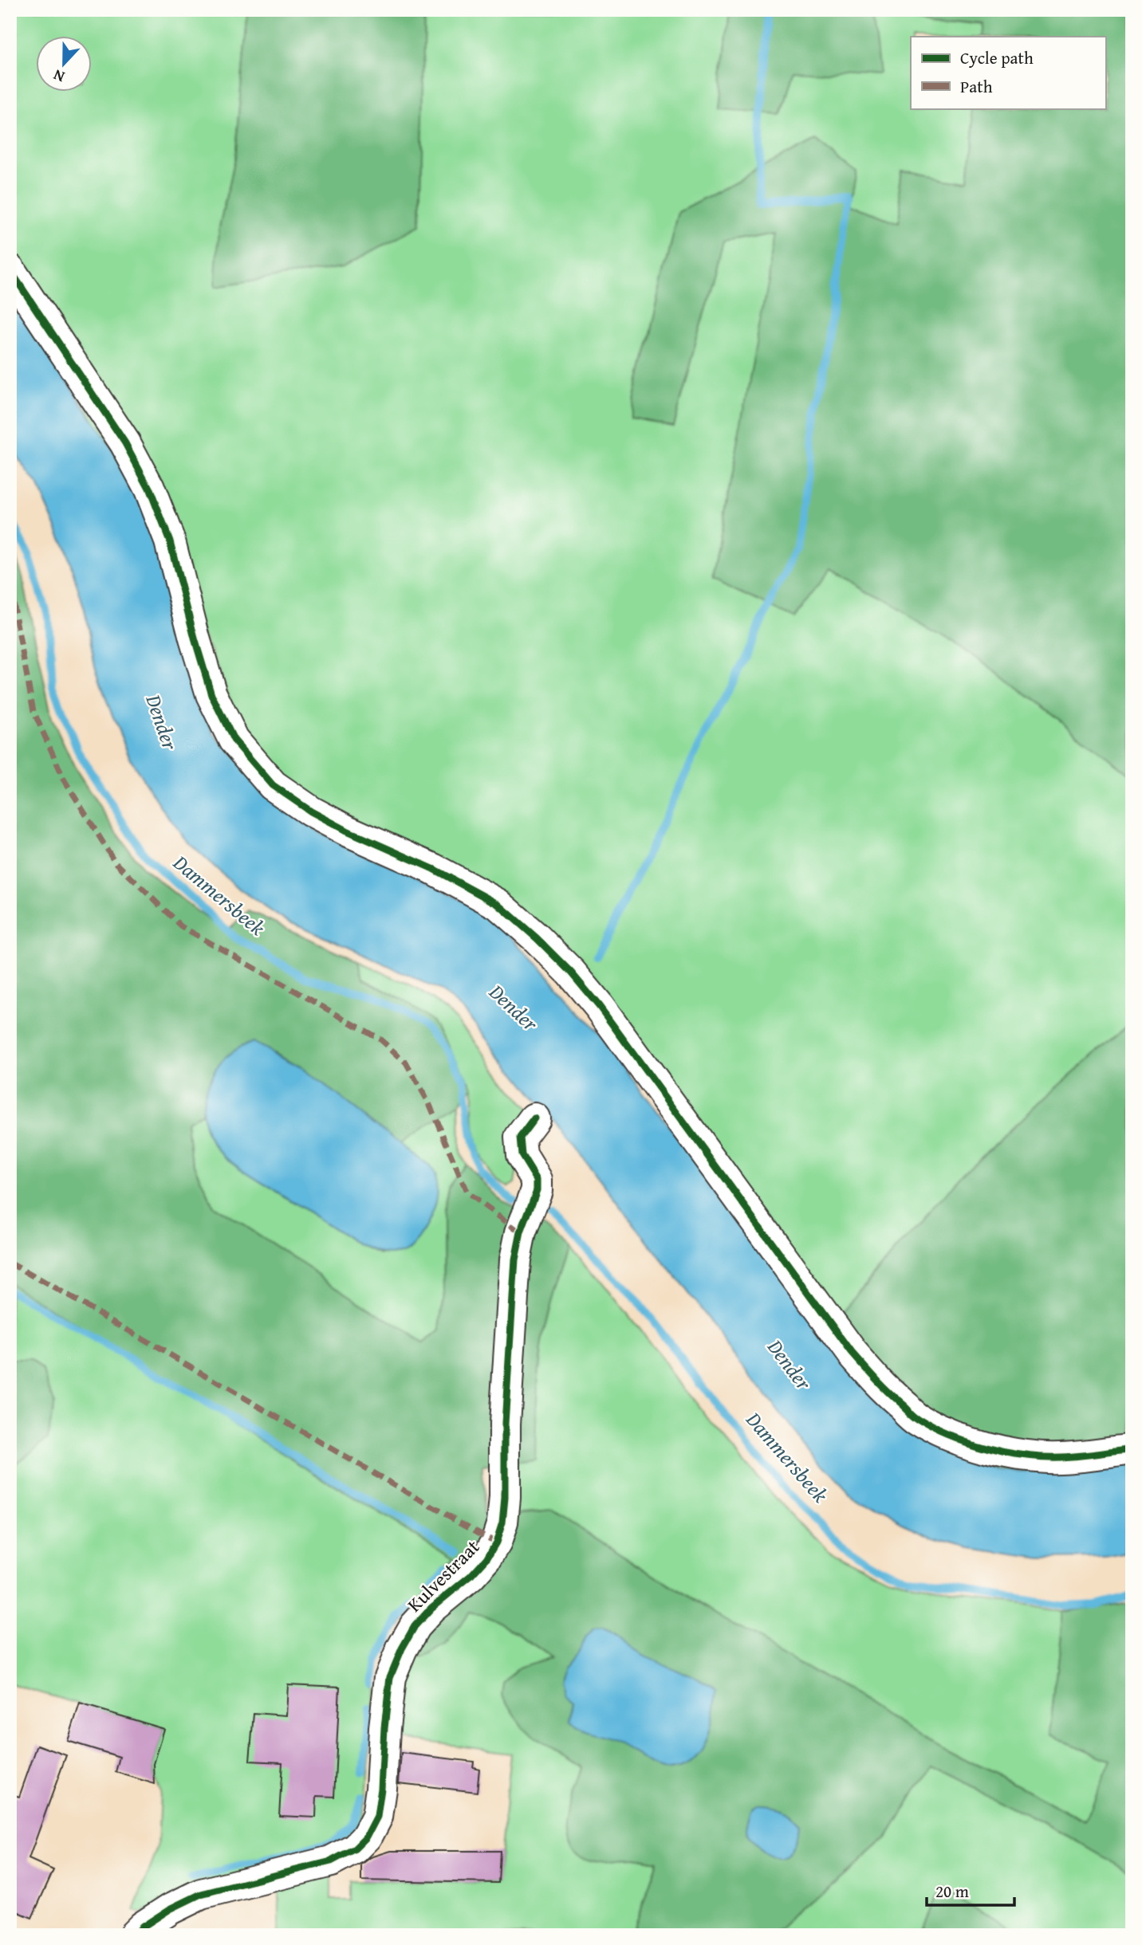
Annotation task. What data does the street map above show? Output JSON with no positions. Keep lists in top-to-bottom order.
{
  "streets": {
    "street": ["Kulvestraat"]
  },
  "water": ["Dender", "Dammersbeek"],
  "legend": ["Cycle path", "Path"],
  "scale_bar": "20 m",
  "north": "bottom"
}
